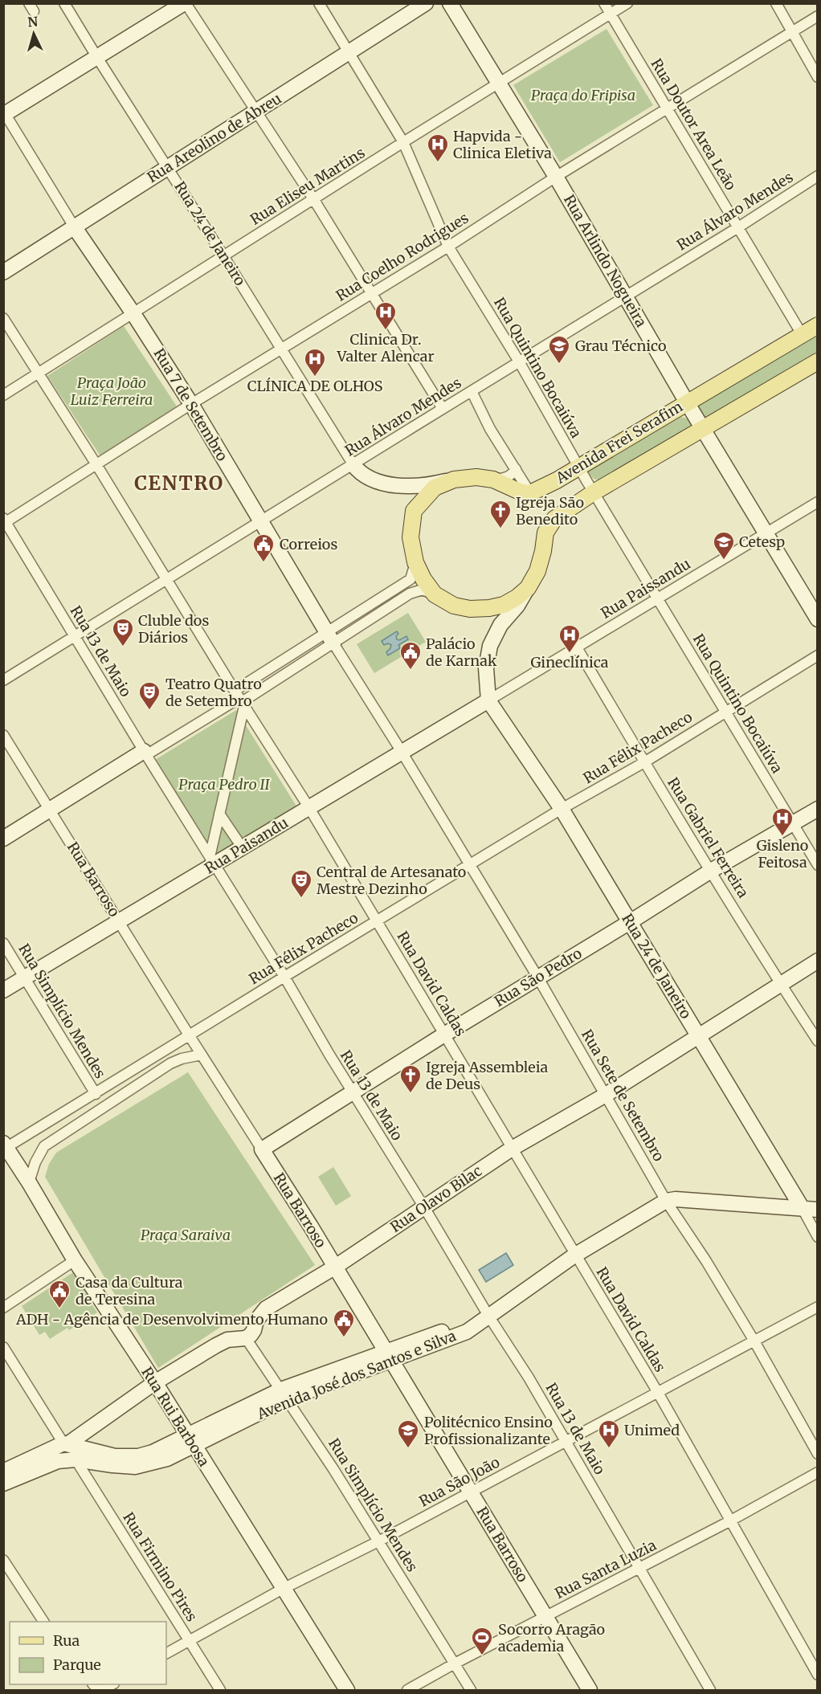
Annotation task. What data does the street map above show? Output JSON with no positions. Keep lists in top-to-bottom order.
{
  "streets": {
    "main road": ["Avenida Frei Serafim"],
    "street": [
      "Rua Doutor Area Leão",
      "Rua Areolino de Abreu",
      "Rua Eliseu Martins",
      "Rua Álvaro Mendes",
      "Rua 24 de Janeiro",
      "Rua Coelho Rodrigues",
      "Rua Arlindo Nogueira",
      "Rua Quintino Bocaiúva",
      "Rua 7 de Setembro",
      "Rua Paissandu",
      "Rua 13 de Maio",
      "Rua Félix Pacheco",
      "Rua Gabriel Ferreira",
      "Rua Paisandu",
      "Rua Barroso",
      "Rua São Pedro",
      "Rua David Caldas",
      "Rua Simplício Mendes",
      "Rua Sete de Setembro",
      "Rua Olavo Bilac",
      "Avenida José dos Santos e Silva",
      "Rua Rui Barbosa",
      "Rua São João",
      "Rua Firmino Pires",
      "Rua Santa Luzia"
    ]
  },
  "crossings": [
    ["Rua Doutor Area Leão", "Rua Eliseu Martins"],
    ["Rua Doutor Area Leão", "Rua Álvaro Mendes"],
    ["Rua Doutor Area Leão", "Rua Coelho Rodrigues"],
    ["Rua Doutor Area Leão", "Avenida Frei Serafim"],
    ["Rua Areolino de Abreu", "Rua 24 de Janeiro"],
    ["Rua Areolino de Abreu", "Rua Quintino Bocaiúva"],
    ["Rua Areolino de Abreu", "Rua 7 de Setembro"],
    ["Rua Eliseu Martins", "Rua 24 de Janeiro"],
    ["Rua Eliseu Martins", "Rua Arlindo Nogueira"],
    ["Rua Eliseu Martins", "Rua Quintino Bocaiúva"],
    ["Rua Eliseu Martins", "Rua 7 de Setembro"],
    ["Rua Eliseu Martins", "Rua David Caldas"],
    ["Rua Álvaro Mendes", "Rua 24 de Janeiro"],
    ["Rua Álvaro Mendes", "Rua Arlindo Nogueira"],
    ["Rua Álvaro Mendes", "Rua Quintino Bocaiúva"],
    ["Rua Álvaro Mendes", "Rua 7 de Setembro"],
    ["Rua Álvaro Mendes", "Rua 13 de Maio"],
    ["Rua Álvaro Mendes", "Rua David Caldas"],
    ["Rua 24 de Janeiro", "Rua Coelho Rodrigues"],
    ["Rua 24 de Janeiro", "Rua Paissandu"],
    ["Rua 24 de Janeiro", "Rua Félix Pacheco"],
    ["Rua 24 de Janeiro", "Rua Paisandu"],
    ["Rua 24 de Janeiro", "Rua São Pedro"],
    ["Rua 24 de Janeiro", "Rua Olavo Bilac"],
    ["Rua 24 de Janeiro", "Avenida José dos Santos e Silva"],
    ["Rua Coelho Rodrigues", "Rua Arlindo Nogueira"],
    ["Rua Coelho Rodrigues", "Rua Quintino Bocaiúva"],
    ["Rua Coelho Rodrigues", "Rua 7 de Setembro"],
    ["Rua Coelho Rodrigues", "Rua 13 de Maio"],
    ["Rua Coelho Rodrigues", "Rua David Caldas"],
    ["Rua Arlindo Nogueira", "Avenida Frei Serafim"],
    ["Rua Arlindo Nogueira", "Rua Paissandu"],
    ["Rua Quintino Bocaiúva", "Avenida Frei Serafim"],
    ["Rua Quintino Bocaiúva", "Rua Paissandu"],
    ["Rua Quintino Bocaiúva", "Rua Félix Pacheco"],
    ["Rua Quintino Bocaiúva", "Rua São Pedro"],
    ["Rua 7 de Setembro", "Rua Paisandu"],
    ["Rua 7 de Setembro", "Rua Sete de Setembro"],
    ["Rua Paissandu", "Rua Gabriel Ferreira"],
    ["Rua Paissandu", "Rua Paisandu"],
    ["Rua 13 de Maio", "Rua Félix Pacheco"],
    ["Rua 13 de Maio", "Rua Paisandu"],
    ["Rua 13 de Maio", "Rua São Pedro"],
    ["Rua 13 de Maio", "Rua Olavo Bilac"],
    ["Rua 13 de Maio", "Avenida José dos Santos e Silva"],
    ["Rua 13 de Maio", "Rua São João"],
    ["Rua 13 de Maio", "Rua Santa Luzia"],
    ["Rua Félix Pacheco", "Rua Gabriel Ferreira"],
    ["Rua Félix Pacheco", "Rua Barroso"],
    ["Rua Félix Pacheco", "Rua David Caldas"],
    ["Rua Félix Pacheco", "Rua Simplício Mendes"],
    ["Rua Félix Pacheco", "Rua Sete de Setembro"],
    ["Rua Félix Pacheco", "Rua Rui Barbosa"],
    ["Rua Gabriel Ferreira", "Rua São Pedro"],
    ["Rua Gabriel Ferreira", "Rua Olavo Bilac"],
    ["Rua Paisandu", "Rua Barroso"],
    ["Rua Paisandu", "Rua David Caldas"],
    ["Rua Paisandu", "Rua Simplício Mendes"],
    ["Rua Paisandu", "Rua Sete de Setembro"],
    ["Rua Barroso", "Rua São Pedro"],
    ["Rua Barroso", "Rua Olavo Bilac"],
    ["Rua Barroso", "Avenida José dos Santos e Silva"],
    ["Rua Barroso", "Rua São João"],
    ["Rua Barroso", "Rua Santa Luzia"],
    ["Rua São Pedro", "Rua David Caldas"],
    ["Rua São Pedro", "Rua Sete de Setembro"],
    ["Rua David Caldas", "Rua Olavo Bilac"],
    ["Rua David Caldas", "Avenida José dos Santos e Silva"],
    ["Rua David Caldas", "Rua São João"],
    ["Rua David Caldas", "Rua Santa Luzia"],
    ["Rua Simplício Mendes", "Rua Olavo Bilac"],
    ["Rua Simplício Mendes", "Avenida José dos Santos e Silva"],
    ["Rua Simplício Mendes", "Rua São João"],
    ["Rua Simplício Mendes", "Rua Santa Luzia"],
    ["Rua Sete de Setembro", "Rua Olavo Bilac"],
    ["Rua Sete de Setembro", "Avenida José dos Santos e Silva"],
    ["Rua Sete de Setembro", "Rua São João"],
    ["Avenida José dos Santos e Silva", "Rua Rui Barbosa"],
    ["Avenida José dos Santos e Silva", "Rua Firmino Pires"],
    ["Rua Rui Barbosa", "Rua São João"],
    ["Rua São João", "Rua Firmino Pires"]
  ],
  "districts": ["CENTRO"],
  "parks": [
    "Praça do Fripisa",
    "Praça João Luiz Ferreira",
    "Praça Pedro II",
    "Praça Saraiva"
  ],
  "places": {
    "hospital": [
      "Hapvida - Clinica Eletiva",
      "Clinica Dr. Valter Alencar",
      "CLÍNICA DE OLHOS",
      "Gineclínica",
      "Gisleno Feitosa",
      "Unimed"
    ],
    "school or university": ["Grau Técnico", "Cetesp", "Politécnico Ensino Profissionalizante"],
    "church": ["Igreja São Benedito", "Igreja Assembleia de Deus"],
    "public building": [
      "Correios",
      "Palácio de Karnak",
      "Casa da Cultura de Teresina",
      "ADH - Agência de Desenvolvimento Humano"
    ],
    "theatre": ["Cluble dos Diários", "Teatro Quatro de Setembro", "Central de Artesanato Mestre Dezinho"],
    "sports": ["Socorro Aragão academia"]
  },
  "legend": ["Rua", "Parque"],
  "north": "top"
}
